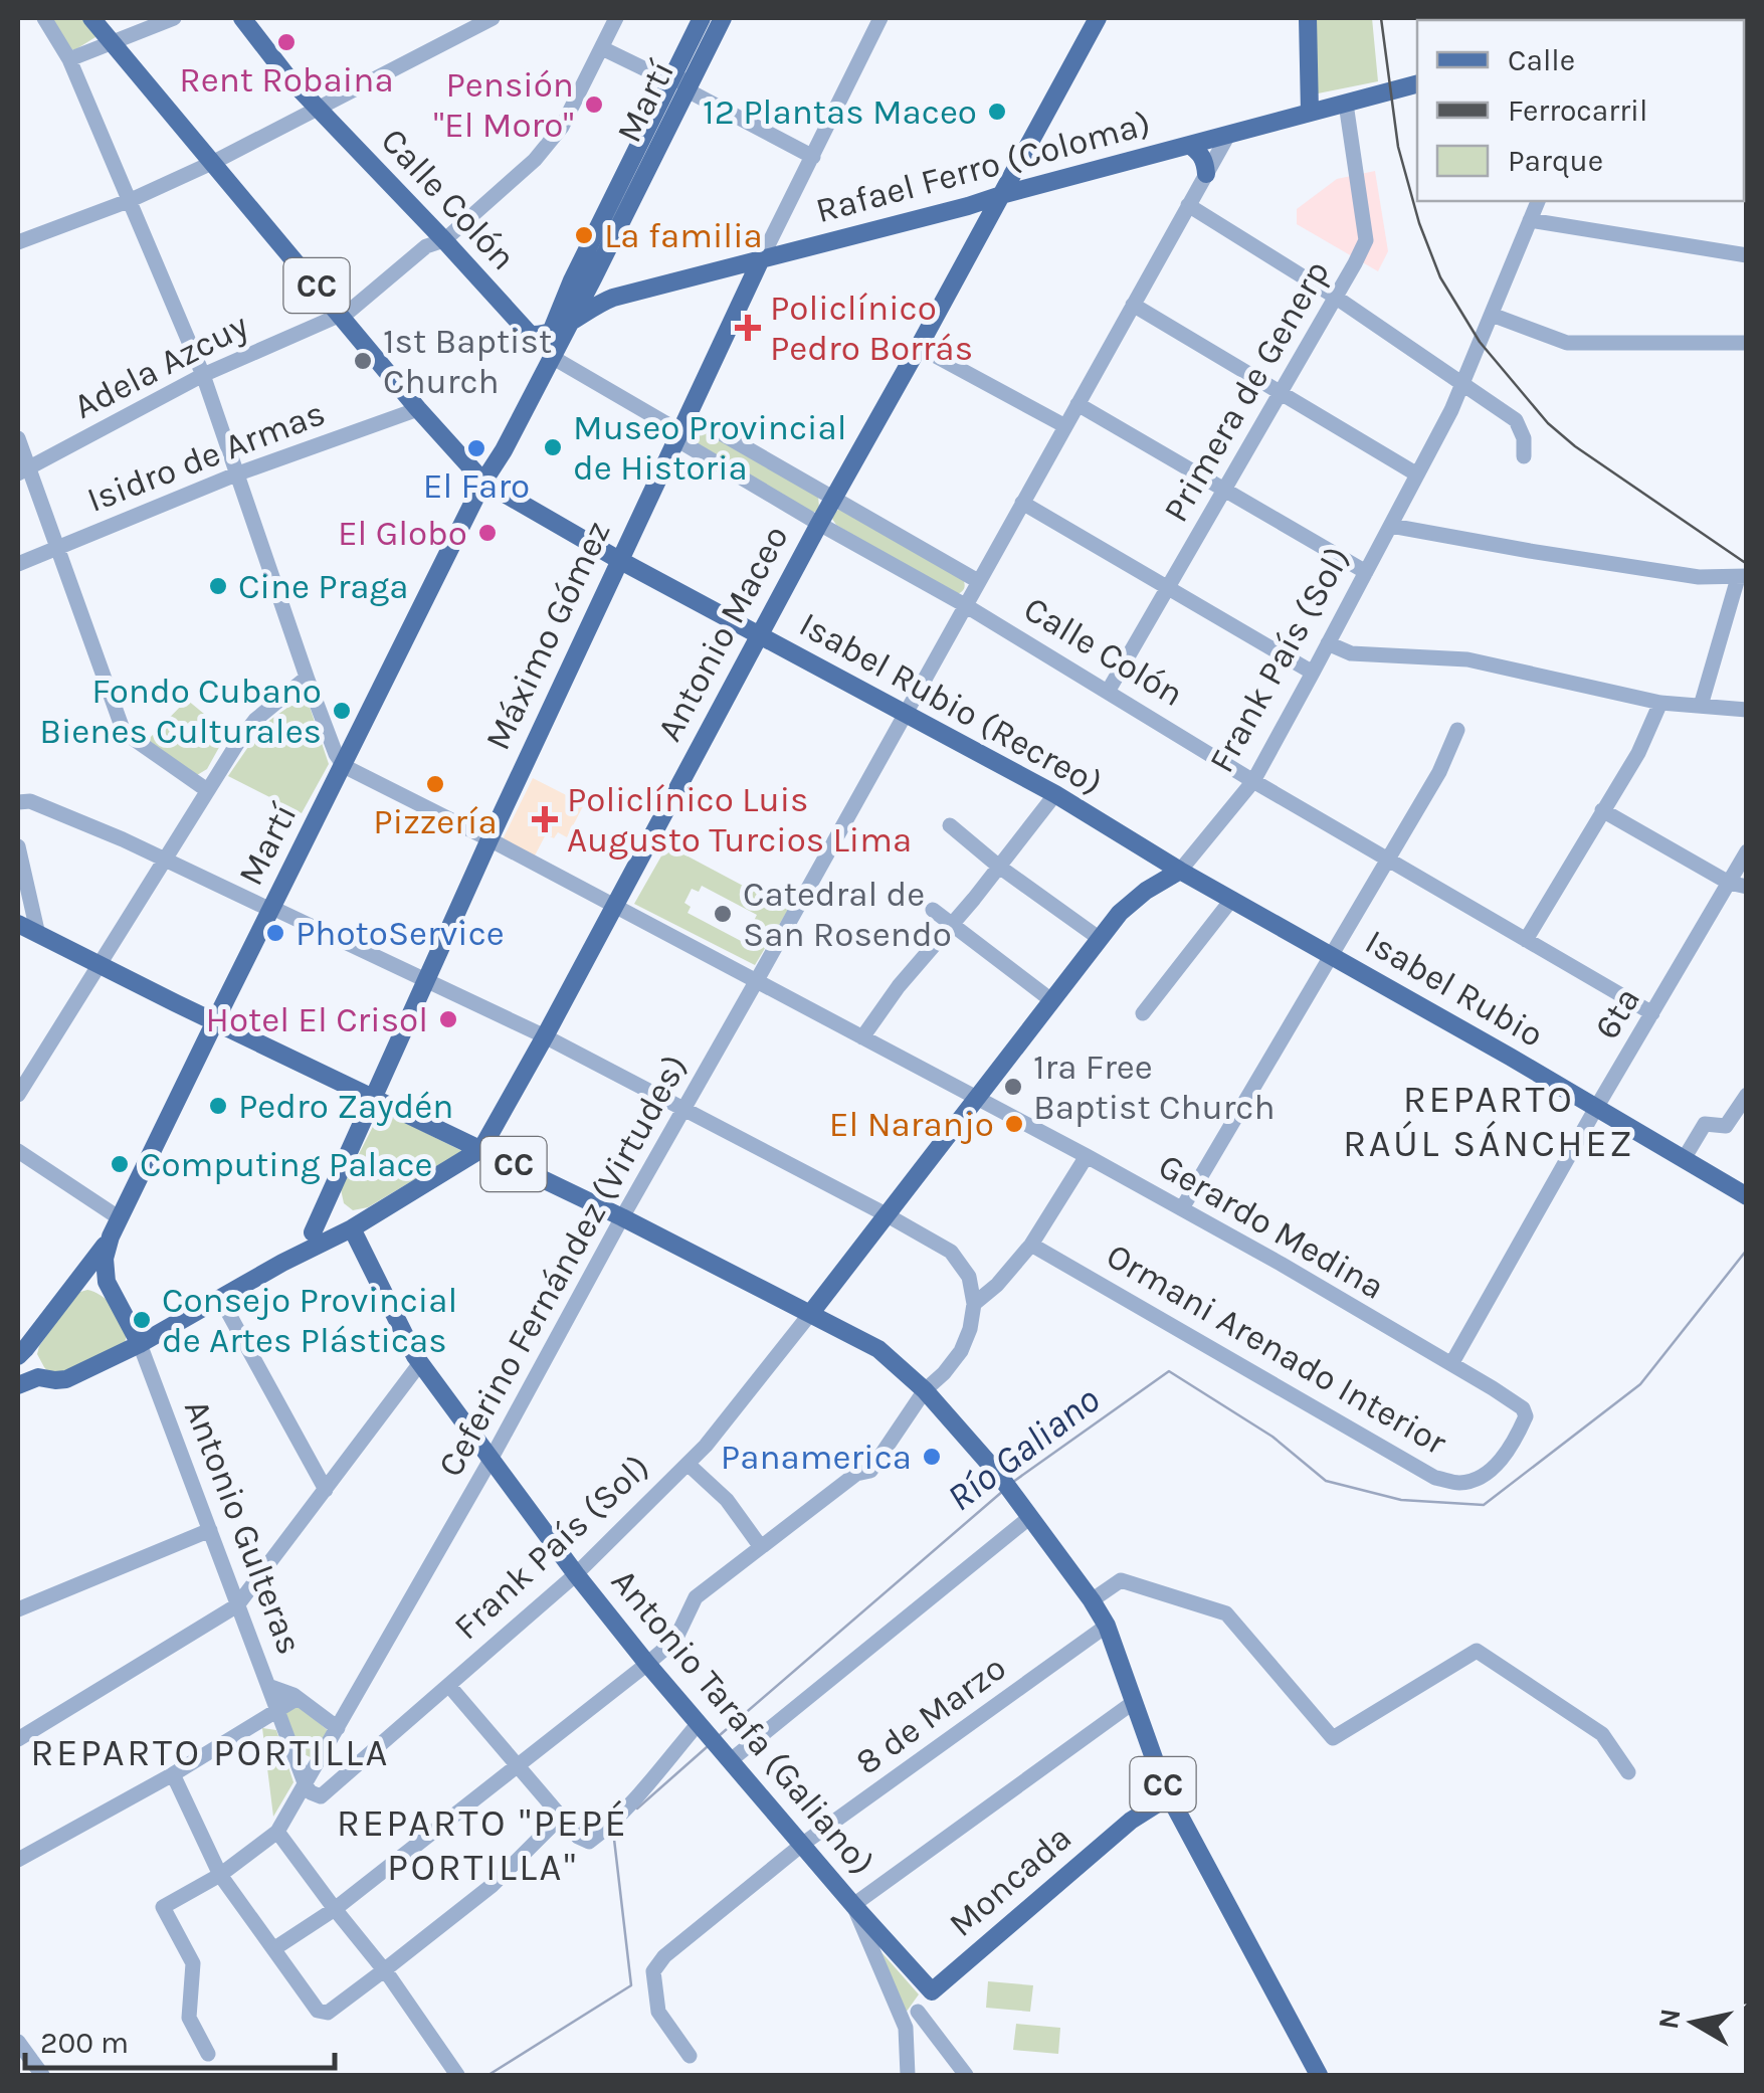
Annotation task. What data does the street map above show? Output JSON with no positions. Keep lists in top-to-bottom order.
{
  "streets": {
    "main road": [
      "Martí",
      "Rafael Ferro (Coloma)",
      "Calle Colón",
      "CC",
      "Antonio Maceo",
      "Máximo Gómez",
      "Frank País (Sol)",
      "Isabel Rubio (Recreo)",
      "Isabel Rubio",
      "Antonio Gulteras",
      "Antonio Tarafa (Galiano)",
      "Moncada"
    ],
    "street": [
      "Adela Azcuy",
      "Primera de Generp",
      "Isidro de Armas",
      "6ta",
      "Gerardo Medina",
      "Ceferino Fernández (Virtudes)",
      "Ormani Arenado Interior",
      "8 de Marzo"
    ]
  },
  "crossings": [
    ["Martí", "Rafael Ferro (Coloma)"],
    ["Martí", "Calle Colón"],
    ["Martí", "CC"],
    ["Martí", "Isabel Rubio (Recreo)"],
    ["Martí", "Gerardo Medina"],
    ["Rafael Ferro (Coloma)", "Primera de Generp"],
    ["Rafael Ferro (Coloma)", "Antonio Maceo"],
    ["Rafael Ferro (Coloma)", "Máximo Gómez"],
    ["Calle Colón", "Adela Azcuy"],
    ["Calle Colón", "Primera de Generp"],
    ["Calle Colón", "Antonio Maceo"],
    ["Calle Colón", "Máximo Gómez"],
    ["Calle Colón", "Frank País (Sol)"],
    ["Calle Colón", "6ta"],
    ["Calle Colón", "Ceferino Fernández (Virtudes)"],
    ["CC", "Antonio Maceo"],
    ["CC", "Máximo Gómez"],
    ["CC", "Frank País (Sol)"],
    ["CC", "Ceferino Fernández (Virtudes)"],
    ["CC", "8 de Marzo"],
    ["CC", "Moncada"],
    ["Adela Azcuy", "Isabel Rubio (Recreo)"],
    ["Isidro de Armas", "Isabel Rubio (Recreo)"],
    ["Antonio Maceo", "Máximo Gómez"],
    ["Antonio Maceo", "Isabel Rubio (Recreo)"],
    ["Antonio Maceo", "Gerardo Medina"],
    ["Antonio Maceo", "Antonio Gulteras"],
    ["Antonio Maceo", "Antonio Tarafa (Galiano)"],
    ["Máximo Gómez", "Isabel Rubio (Recreo)"],
    ["Máximo Gómez", "Gerardo Medina"],
    ["Frank País (Sol)", "Isabel Rubio (Recreo)"],
    ["Frank País (Sol)", "Isabel Rubio"],
    ["Frank País (Sol)", "Gerardo Medina"],
    ["Frank País (Sol)", "Ceferino Fernández (Virtudes)"],
    ["Frank País (Sol)", "Antonio Gulteras"],
    ["Frank País (Sol)", "Antonio Tarafa (Galiano)"],
    ["Isabel Rubio (Recreo)", "Isabel Rubio"],
    ["Isabel Rubio (Recreo)", "Ceferino Fernández (Virtudes)"],
    ["Isabel Rubio", "6ta"],
    ["6ta", "Gerardo Medina"],
    ["Gerardo Medina", "Ceferino Fernández (Virtudes)"],
    ["Gerardo Medina", "Ormani Arenado Interior"],
    ["Ceferino Fernández (Virtudes)", "Antonio Gulteras"],
    ["Ceferino Fernández (Virtudes)", "Antonio Tarafa (Galiano)"],
    ["8 de Marzo", "Antonio Tarafa (Galiano)"],
    ["Antonio Tarafa (Galiano)", "Moncada"]
  ],
  "districts": ["REPARTO RAÚL SÁNCHEZ", "REPARTO PORTILLA", "REPARTO \"PEPÉ PORTILLA\""],
  "water": ["Río Galiano"],
  "places": {
    "other": [
      "Rent Robaina",
      "Pensión \"El Moro\"",
      "12 Plantas Maceo",
      "La familia",
      "1st Baptist Church",
      "Museo Provincial de Historia",
      "El Faro",
      "El Globo",
      "Cine Praga",
      "Fondo Cubano Bienes Culturales",
      "Pizzería",
      "Catedral de San Rosendo",
      "PhotoService",
      "Hotel El Crisol",
      "1ra Free Baptist Church",
      "Pedro Zaydén",
      "El Naranjo",
      "Computing Palace",
      "Consejo Provincial de Artes Plásticas",
      "Panamerica"
    ],
    "health": ["Policlínico Pedro Borrás", "Policlínico Luis Augusto Turcios Lima"]
  },
  "legend": ["Calle", "Ferrocarril", "Parque"],
  "scale_bar": "200 m",
  "north": "left"
}
